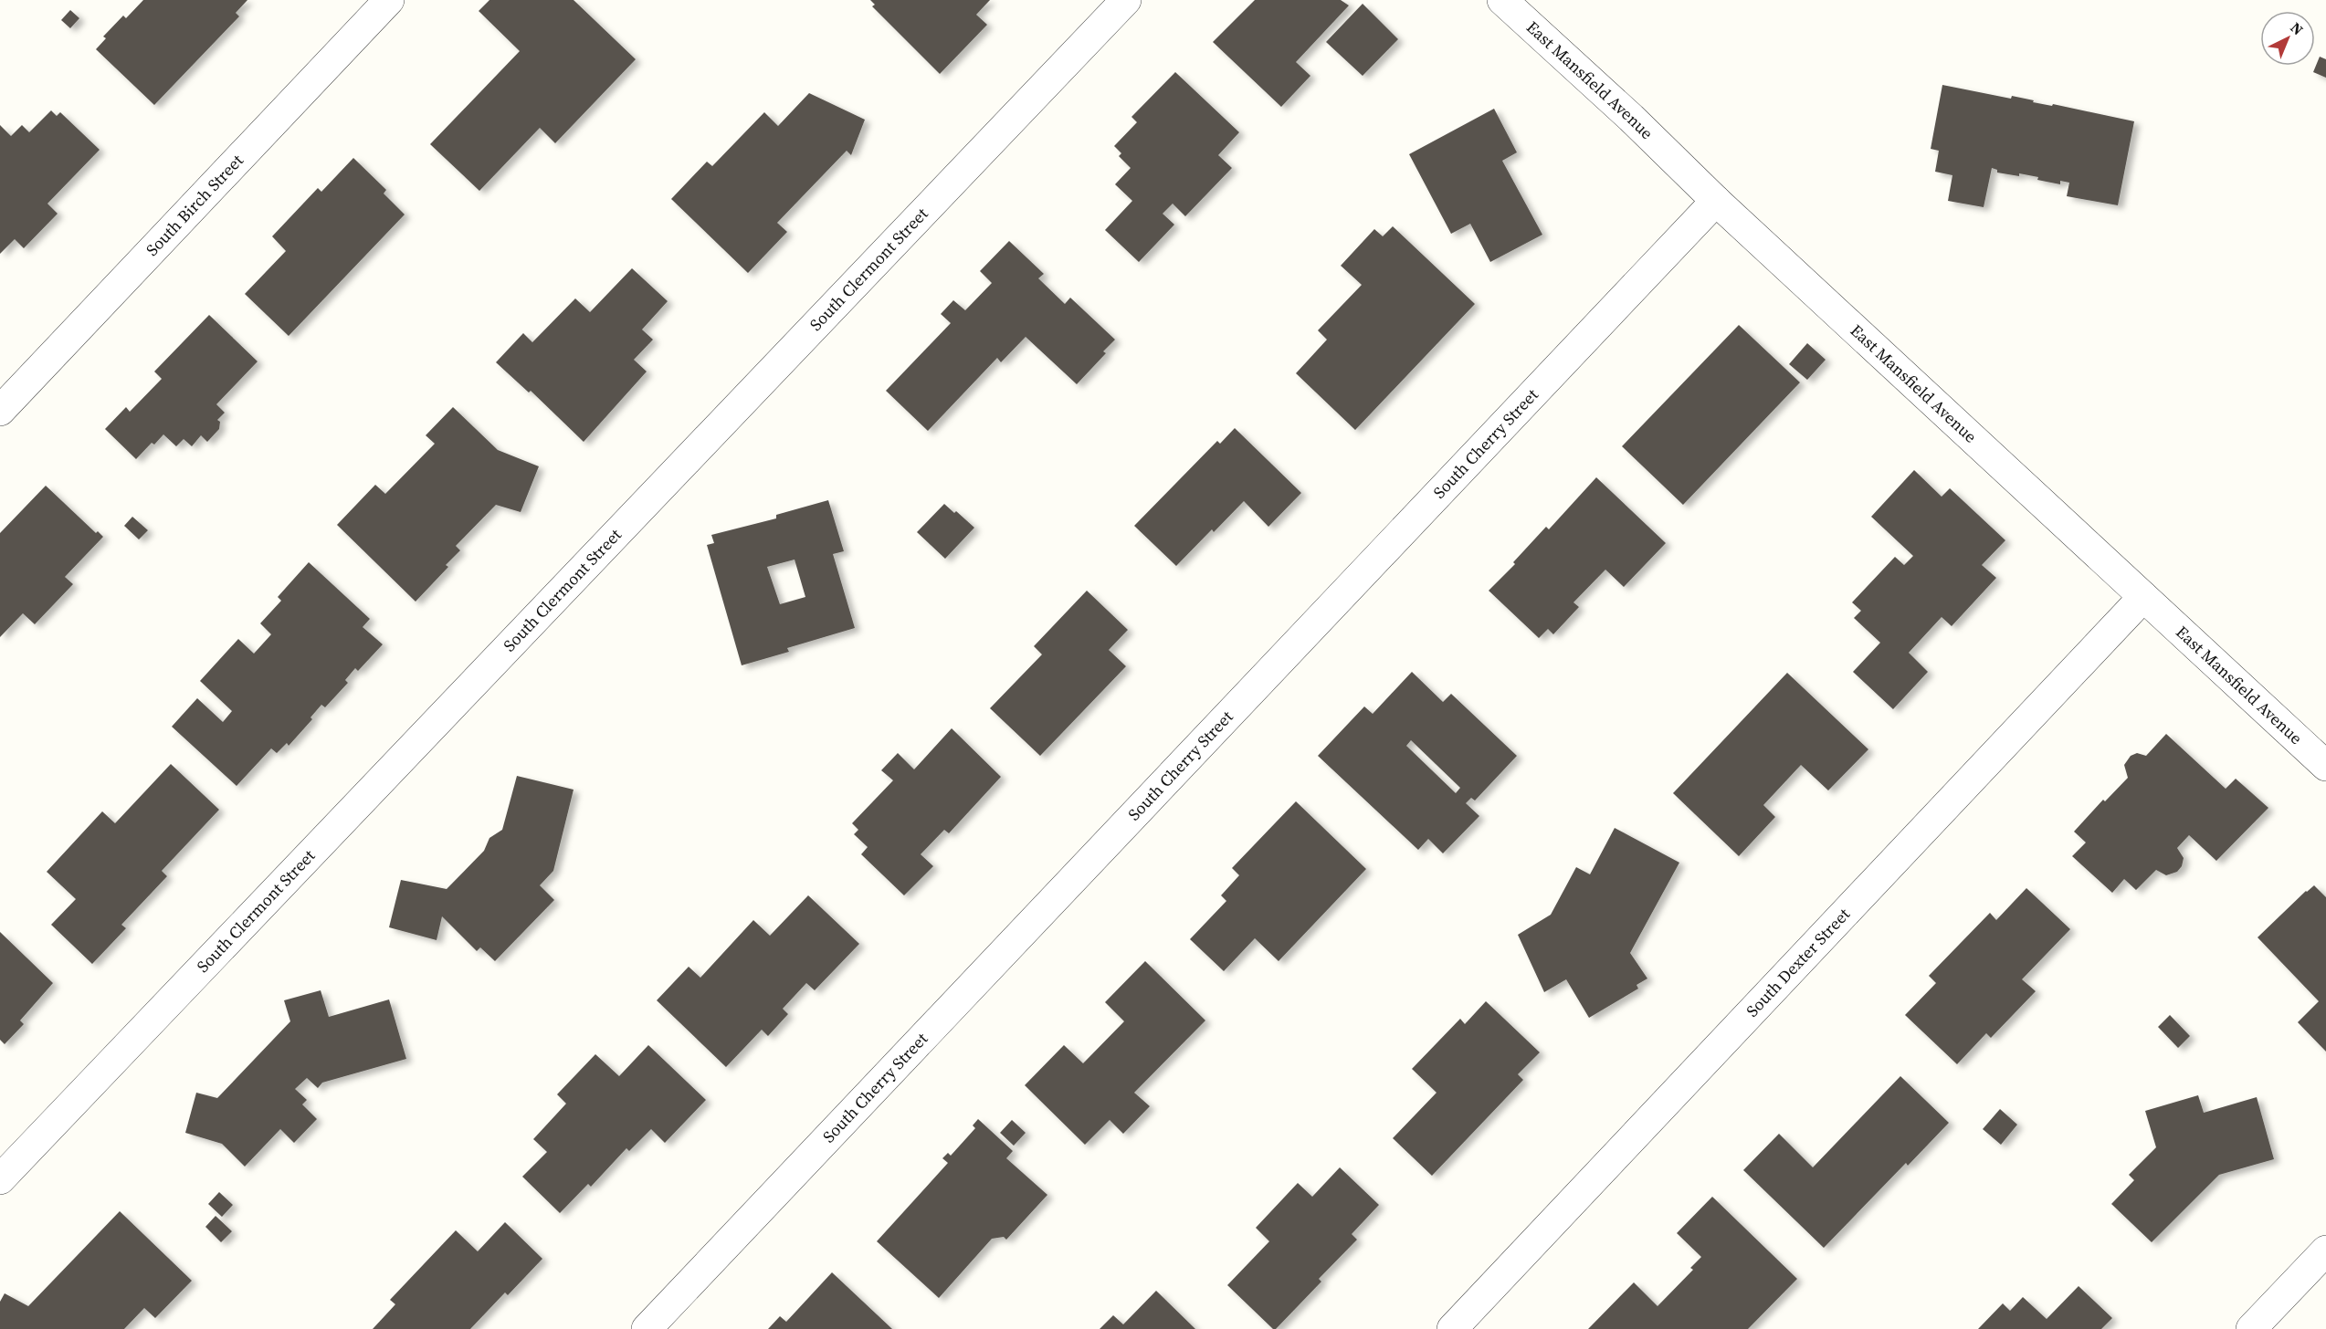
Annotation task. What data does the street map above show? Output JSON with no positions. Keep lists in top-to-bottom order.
{
  "streets": {
    "street": [
      "East Mansfield Avenue",
      "South Birch Street",
      "South Clermont Street",
      "South Cherry Street",
      "South Dexter Street"
    ]
  },
  "crossings": [
    ["East Mansfield Avenue", "South Cherry Street"],
    ["East Mansfield Avenue", "South Dexter Street"]
  ],
  "north": "top right"
}
